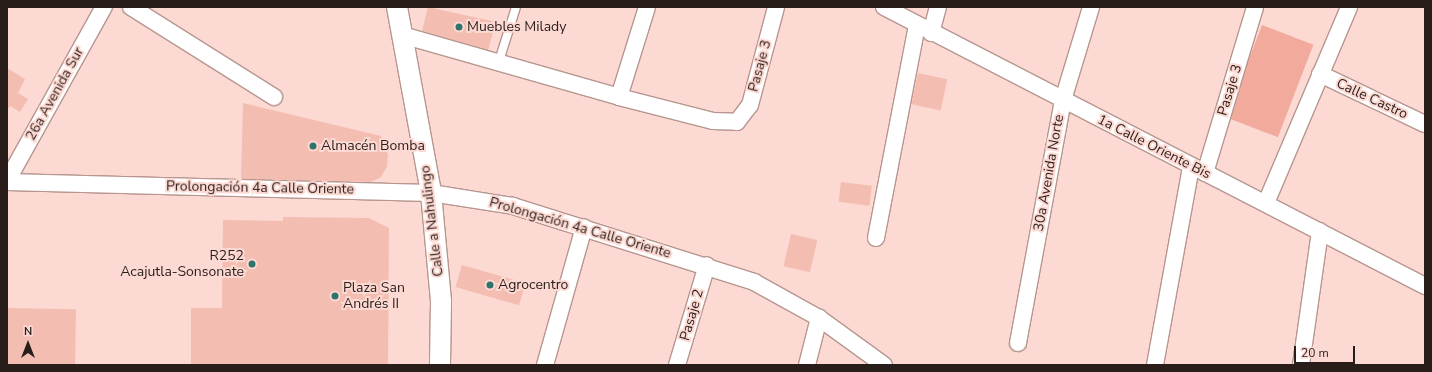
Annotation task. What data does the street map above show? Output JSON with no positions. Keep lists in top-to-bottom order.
{
  "streets": {
    "street": [
      "Pasaje 3",
      "26a Avenida Sur",
      "Calle Castro",
      "1a Calle Oriente Bis",
      "30a Avenida Norte",
      "Prolongación 4a Calle Oriente",
      "Calle a Nahulingo",
      "Pasaje 2"
    ]
  },
  "crossings": [
    ["Pasaje 3", "1a Calle Oriente Bis"],
    ["26a Avenida Sur", "Prolongación 4a Calle Oriente"],
    ["1a Calle Oriente Bis", "30a Avenida Norte"],
    ["Prolongación 4a Calle Oriente", "Calle a Nahulingo"],
    ["Prolongación 4a Calle Oriente", "Pasaje 2"]
  ],
  "places": [
    "Muebles Milady",
    "Almacén Bomba",
    "R252 Acajutla-Sonsonate",
    "Agrocentro",
    "Plaza San Andrés II"
  ],
  "scale_bar": "20 m",
  "north": "top"
}
